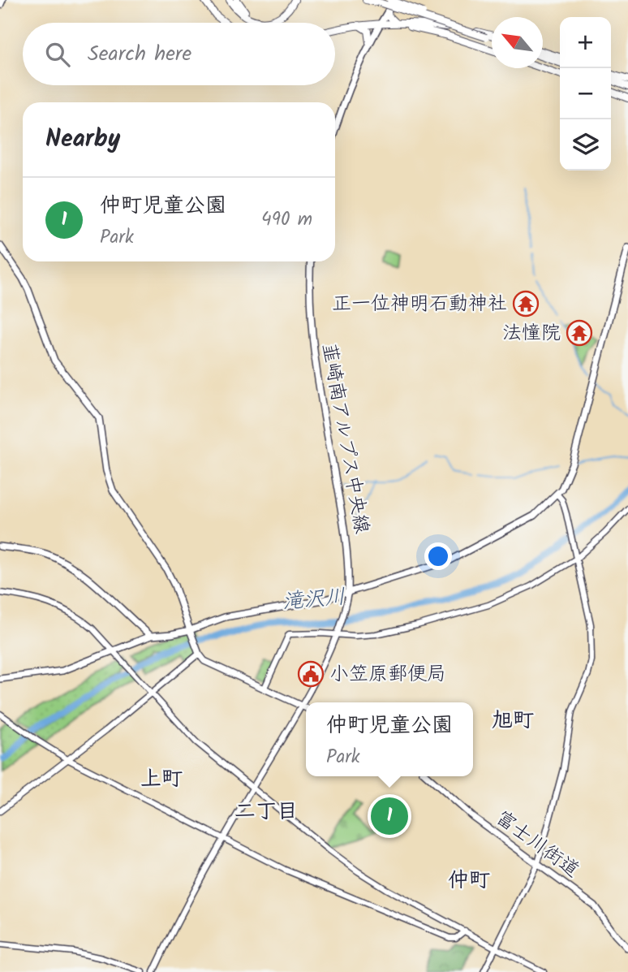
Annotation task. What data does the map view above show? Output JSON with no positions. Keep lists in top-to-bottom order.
{
  "streets": {
    "main road": ["韮崎南アルプス中央線", "富士川街道"]
  },
  "districts": [
    "旭町",
    "上町",
    "二丁目",
    "仲町"
  ],
  "water": ["滝沢川"],
  "places": {
    "temple": ["正一位神明石動神社", "法憧院"],
    "public building": ["小笠原郵便局"]
  },
  "north": "top left",
  "page": {
    "map_buttons": ["+", "−"],
    "search": "Search here",
    "heading": "Nearby",
    "list": [
      {
        "mark": "1",
        "name": "仲町児童公園",
        "note": "Park",
        "value": "490 m"
      }
    ],
    "popup": ["仲町児童公園", "Park"],
    "pins": "1"
  }
}
